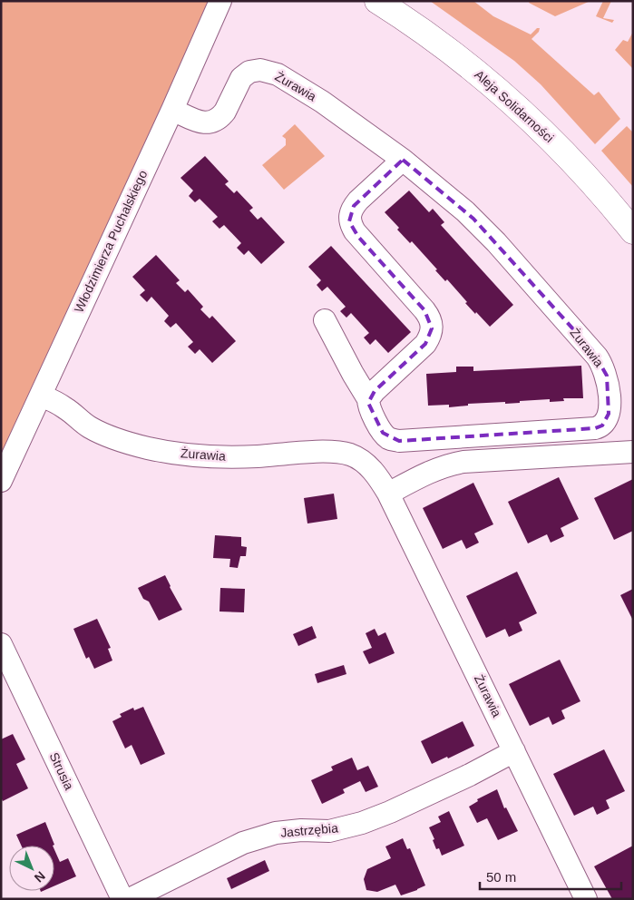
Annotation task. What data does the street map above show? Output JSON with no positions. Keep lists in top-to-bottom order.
{
  "streets": {
    "main road": ["Aleja Solidarności"],
    "street": [
      "Żurawia",
      "Włodzimierza Puchalskiego",
      "Strusia",
      "Jastrzębia"
    ]
  },
  "crossings": [
    ["Żurawia", "Włodzimierza Puchalskiego"],
    ["Żurawia", "Jastrzębia"]
  ],
  "scale_bar": "50 m",
  "north": "bottom right"
}
